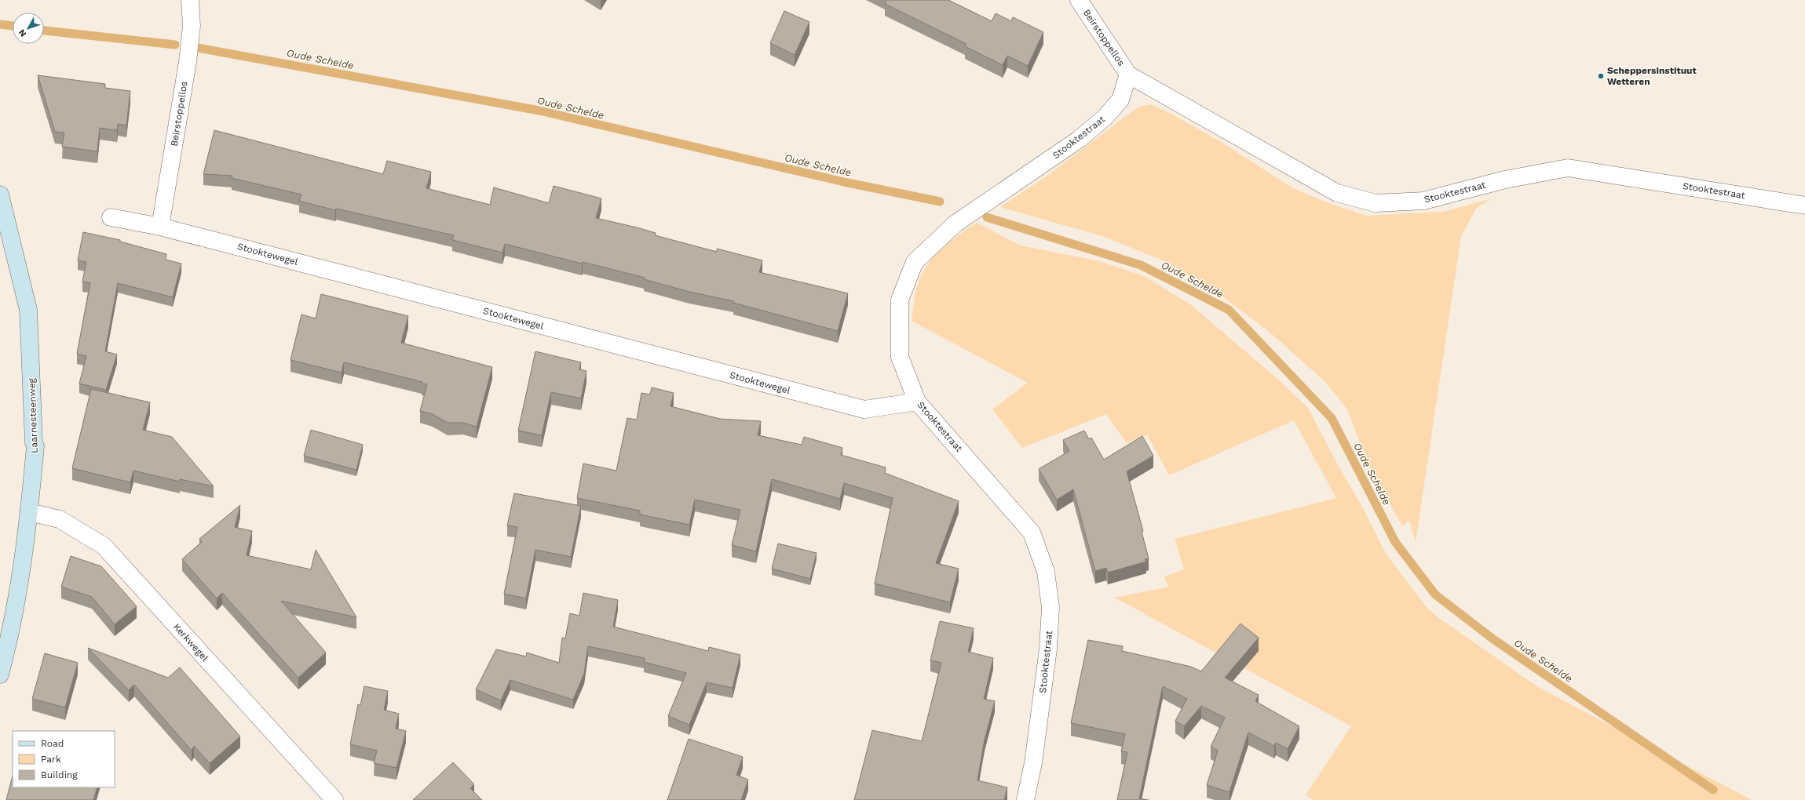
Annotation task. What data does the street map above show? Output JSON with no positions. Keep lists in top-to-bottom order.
{
  "streets": {
    "street": [
      "Beirstoppellos",
      "Stooktestraat",
      "Stooktewegel",
      "Laarnesteenweg",
      "Kerkwegel"
    ]
  },
  "crossings": [
    ["Beirstoppellos", "Stooktestraat"],
    ["Beirstoppellos", "Stooktewegel"],
    ["Stooktestraat", "Stooktewegel"],
    ["Laarnesteenweg", "Kerkwegel"]
  ],
  "water": ["Oude Schelde"],
  "places": ["Scheppersinstituut Wetteren"],
  "legend": ["Road", "Park", "Building"],
  "north": "bottom left"
}
